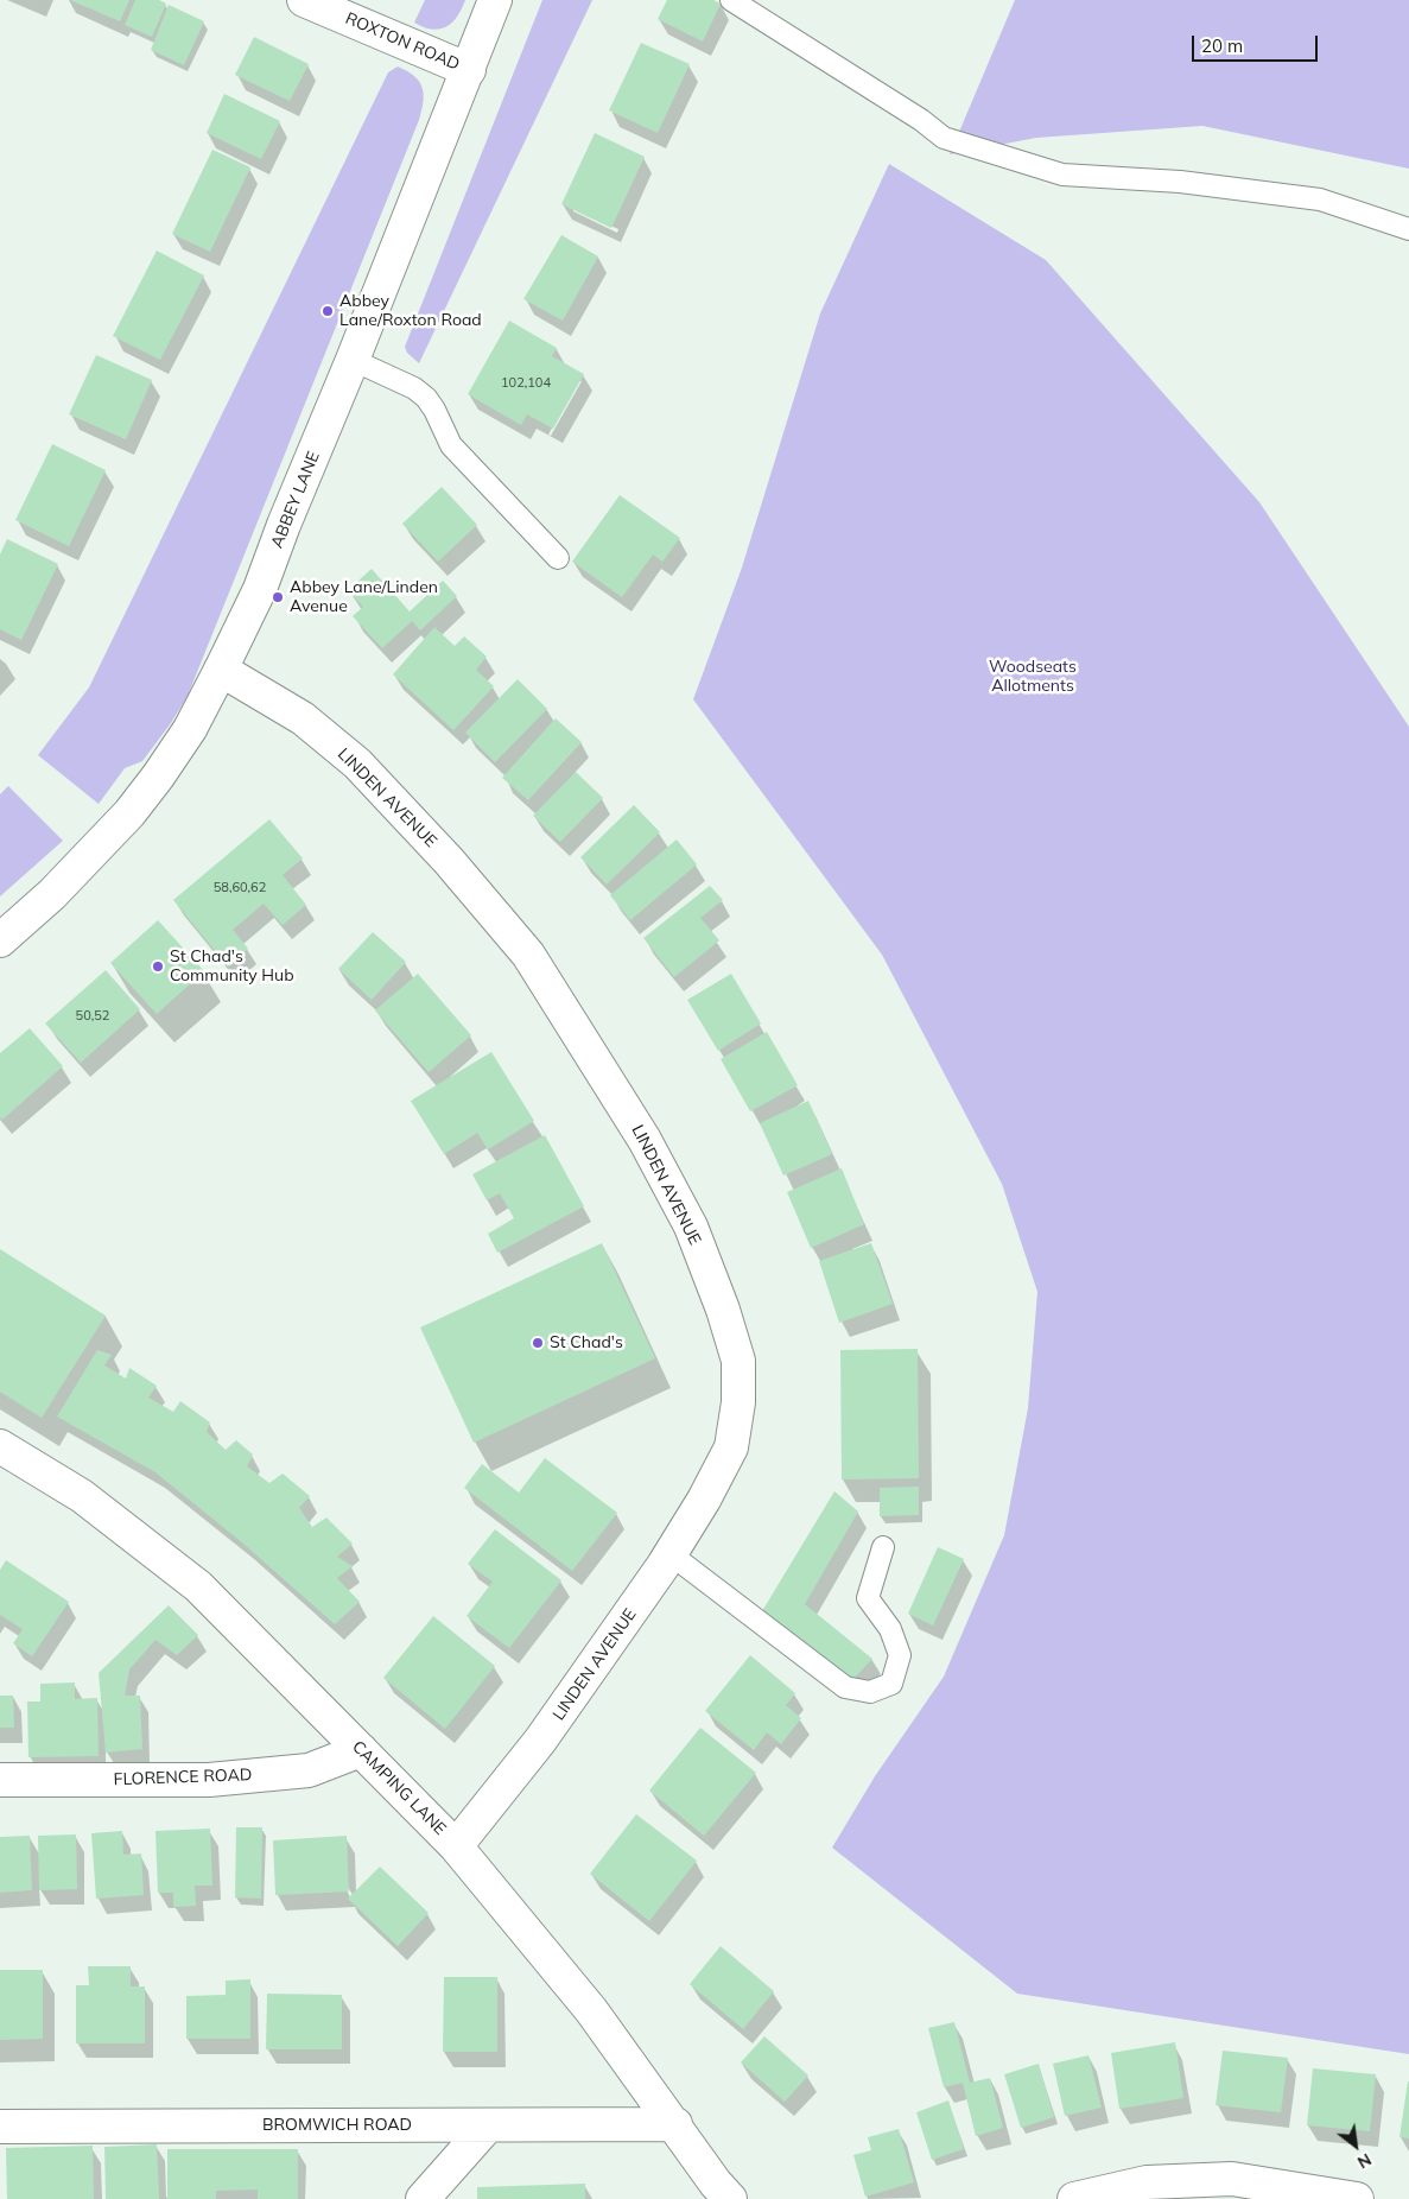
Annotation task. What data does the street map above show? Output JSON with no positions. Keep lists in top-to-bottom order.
{
  "streets": {
    "street": [
      "ROXTON ROAD",
      "ABBEY LANE",
      "LINDEN AVENUE",
      "FLORENCE ROAD",
      "CAMPING LANE",
      "BROMWICH ROAD"
    ]
  },
  "crossings": [
    ["ROXTON ROAD", "ABBEY LANE"],
    ["ABBEY LANE", "LINDEN AVENUE"],
    ["LINDEN AVENUE", "CAMPING LANE"],
    ["FLORENCE ROAD", "CAMPING LANE"],
    ["CAMPING LANE", "BROMWICH ROAD"]
  ],
  "parks": ["Woodseats Allotments"],
  "places": [
    "Abbey Lane/Roxton Road",
    "Abbey Lane/Linden Avenue",
    "St Chad's Community Hub",
    "St Chad's"
  ],
  "house_numbers": ["102,104", "58,60,62", "50,52"],
  "scale_bar": "20 m",
  "north": "bottom right"
}
